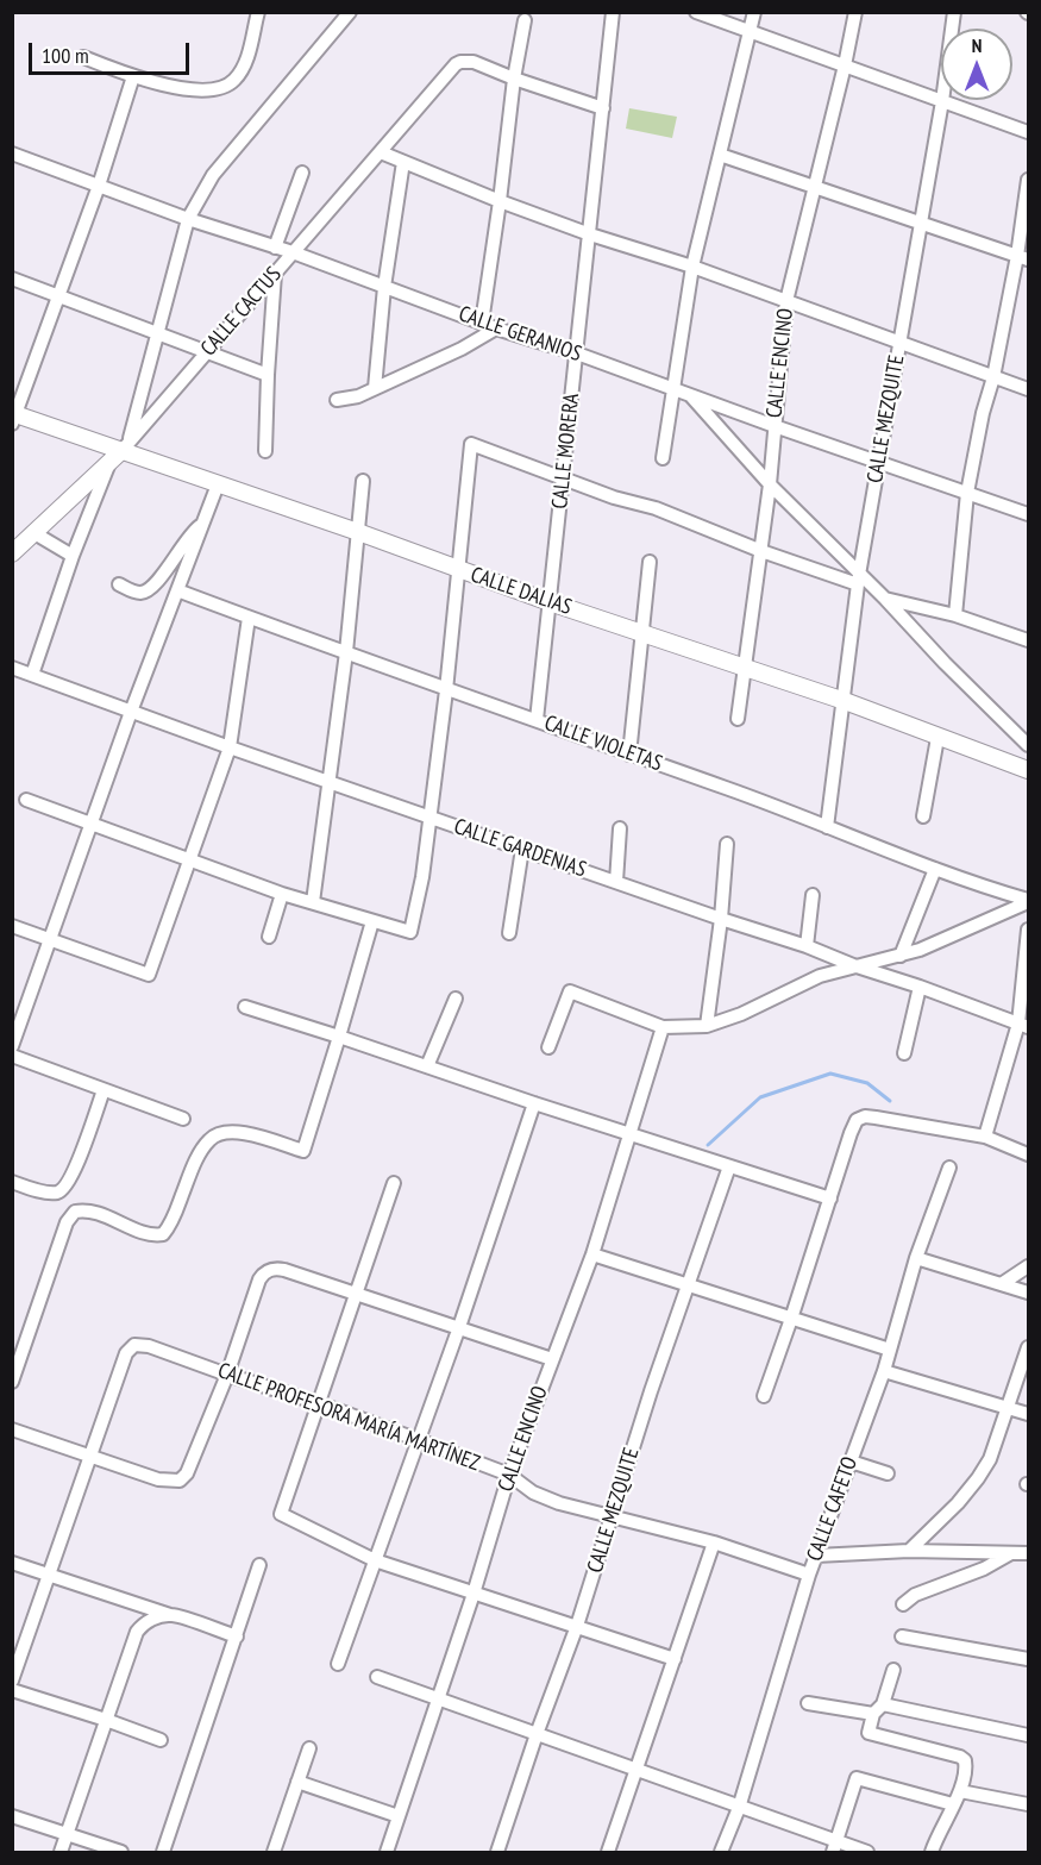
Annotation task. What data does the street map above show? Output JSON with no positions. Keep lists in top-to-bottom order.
{
  "streets": {
    "street": [
      "CALLE CACTUS",
      "CALLE GERANIOS",
      "CALLE ENCINO",
      "CALLE MEZQUITE",
      "CALLE MORERA",
      "CALLE DALIAS",
      "CALLE VIOLETAS",
      "CALLE GARDENIAS",
      "CALLE PROFESORA MARÍA MARTÍNEZ",
      "CALLE CAFETO"
    ]
  },
  "crossings": [
    ["CALLE CACTUS", "CALLE GERANIOS"],
    ["CALLE CACTUS", "CALLE DALIAS"],
    ["CALLE GERANIOS", "CALLE ENCINO"],
    ["CALLE GERANIOS", "CALLE MEZQUITE"],
    ["CALLE GERANIOS", "CALLE MORERA"],
    ["CALLE ENCINO", "CALLE DALIAS"],
    ["CALLE ENCINO", "CALLE PROFESORA MARÍA MARTÍNEZ"],
    ["CALLE MEZQUITE", "CALLE DALIAS"],
    ["CALLE MEZQUITE", "CALLE VIOLETAS"],
    ["CALLE MEZQUITE", "CALLE PROFESORA MARÍA MARTÍNEZ"],
    ["CALLE MORERA", "CALLE DALIAS"],
    ["CALLE MORERA", "CALLE VIOLETAS"],
    ["CALLE PROFESORA MARÍA MARTÍNEZ", "CALLE CAFETO"]
  ],
  "scale_bar": "100 m",
  "north": "top"
}
